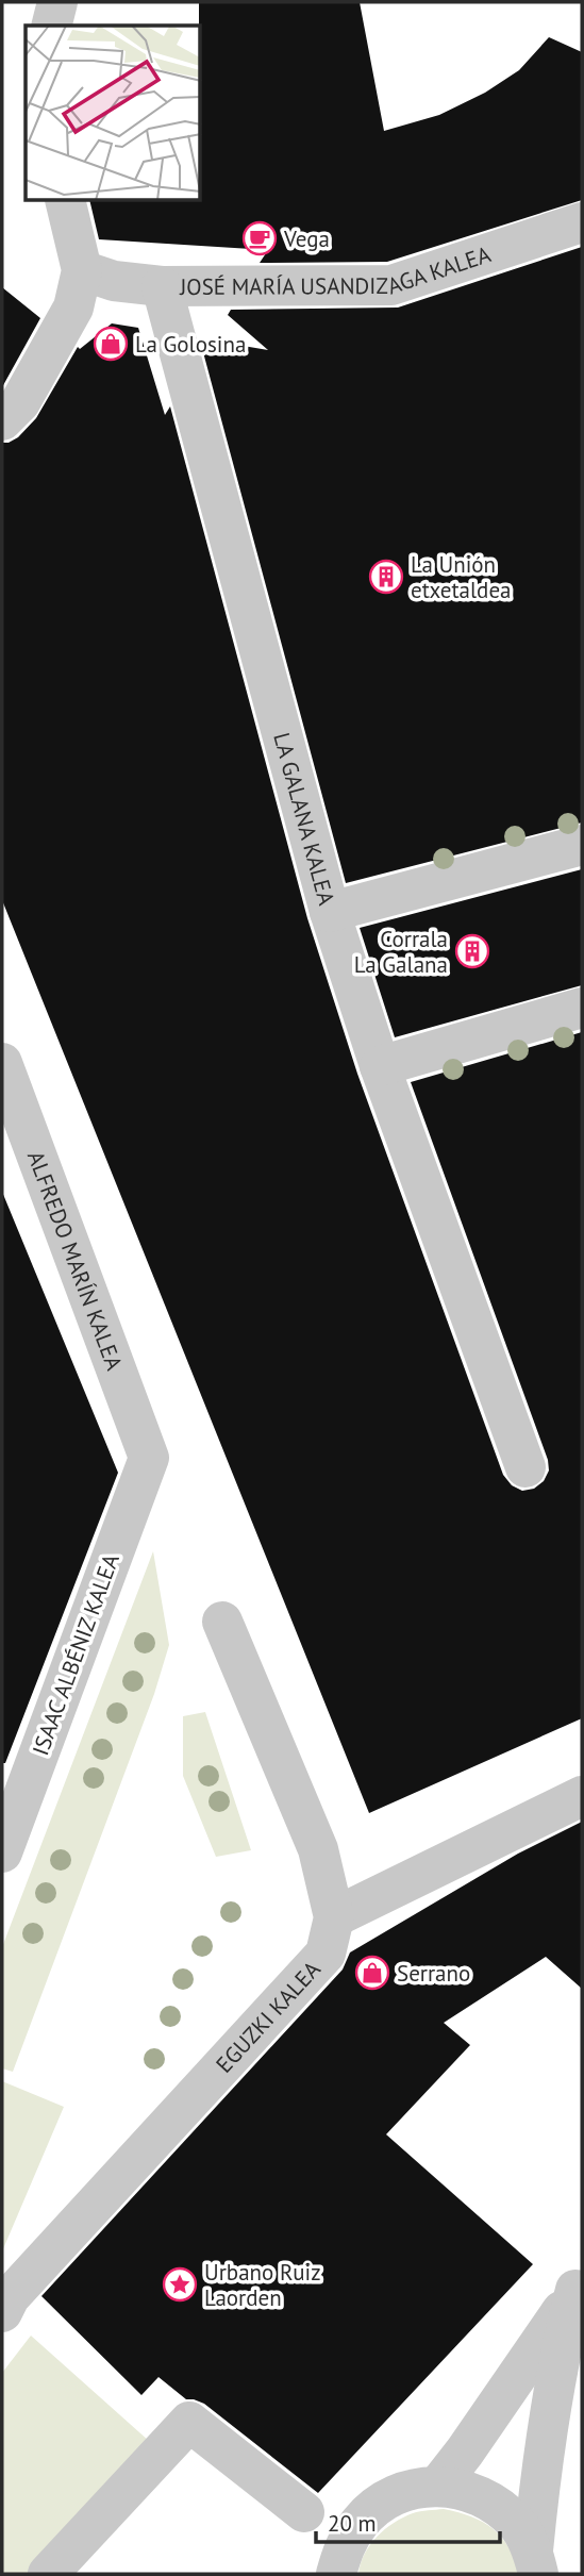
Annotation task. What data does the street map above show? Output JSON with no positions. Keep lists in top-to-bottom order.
{
  "streets": {
    "street": [
      "JOSÉ MARÍA USANDIZAGA KALEA",
      "LA GALANA KALEA",
      "ALFREDO MARÍN KALEA",
      "ISAAC ALBÉNIZ KALEA",
      "EGUZKI KALEA"
    ]
  },
  "crossings": [
    ["JOSÉ MARÍA USANDIZAGA KALEA", "LA GALANA KALEA"],
    ["ALFREDO MARÍN KALEA", "ISAAC ALBÉNIZ KALEA"]
  ],
  "places": {
    "cafe": ["Vega"],
    "shop": ["La Golosina", "Serrano"],
    "building": ["La Unión etxetaldea", "Corrala La Galana"],
    "place": ["Urbano Ruiz Laorden"]
  },
  "scale_bar": "20 m"
}
